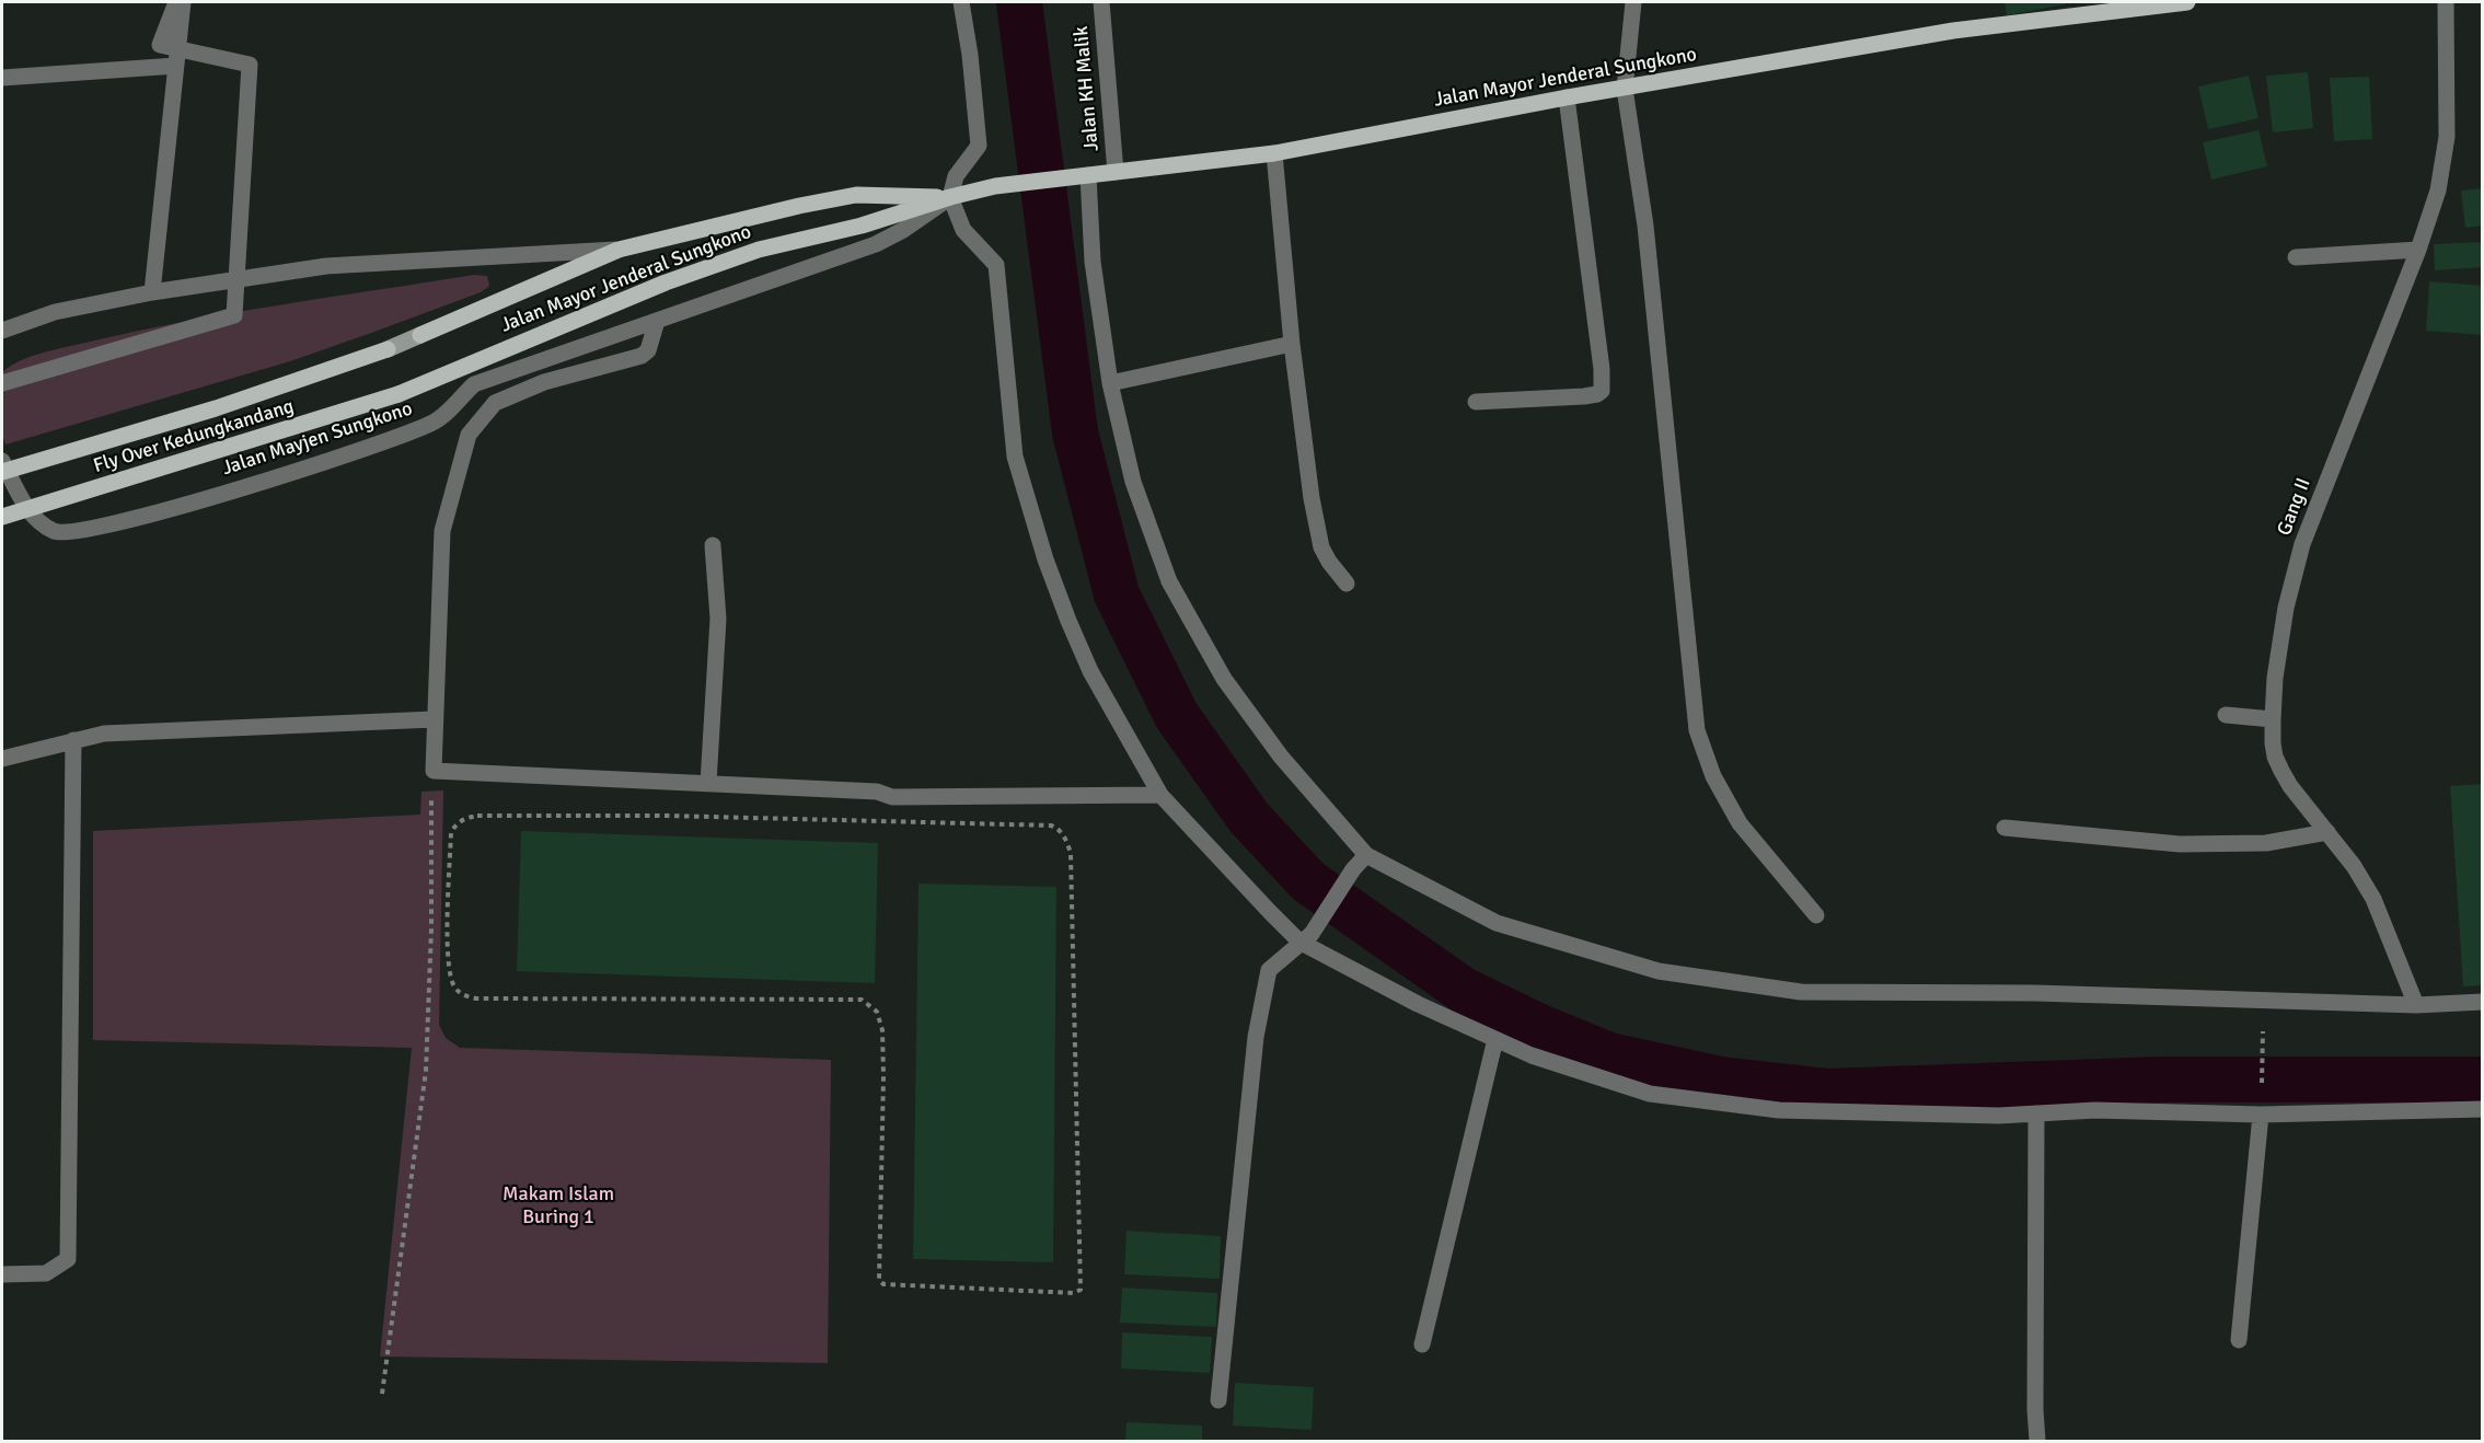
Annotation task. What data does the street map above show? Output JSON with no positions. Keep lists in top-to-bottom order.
{
  "streets": {
    "main road": ["Jalan Mayor Jenderal Sungkono", "Fly Over Kedungkandang"],
    "street": ["Jalan KH Malik", "Jalan Mayjen Sungkono", "Gang II"]
  },
  "crossings": [
    ["Jalan Mayor Jenderal Sungkono", "Jalan KH Malik"],
    ["Jalan Mayor Jenderal Sungkono", "Fly Over Kedungkandang"],
    ["Jalan Mayor Jenderal Sungkono", "Jalan Mayjen Sungkono"]
  ],
  "parks": ["Makam Islam Buring 1"]
}
